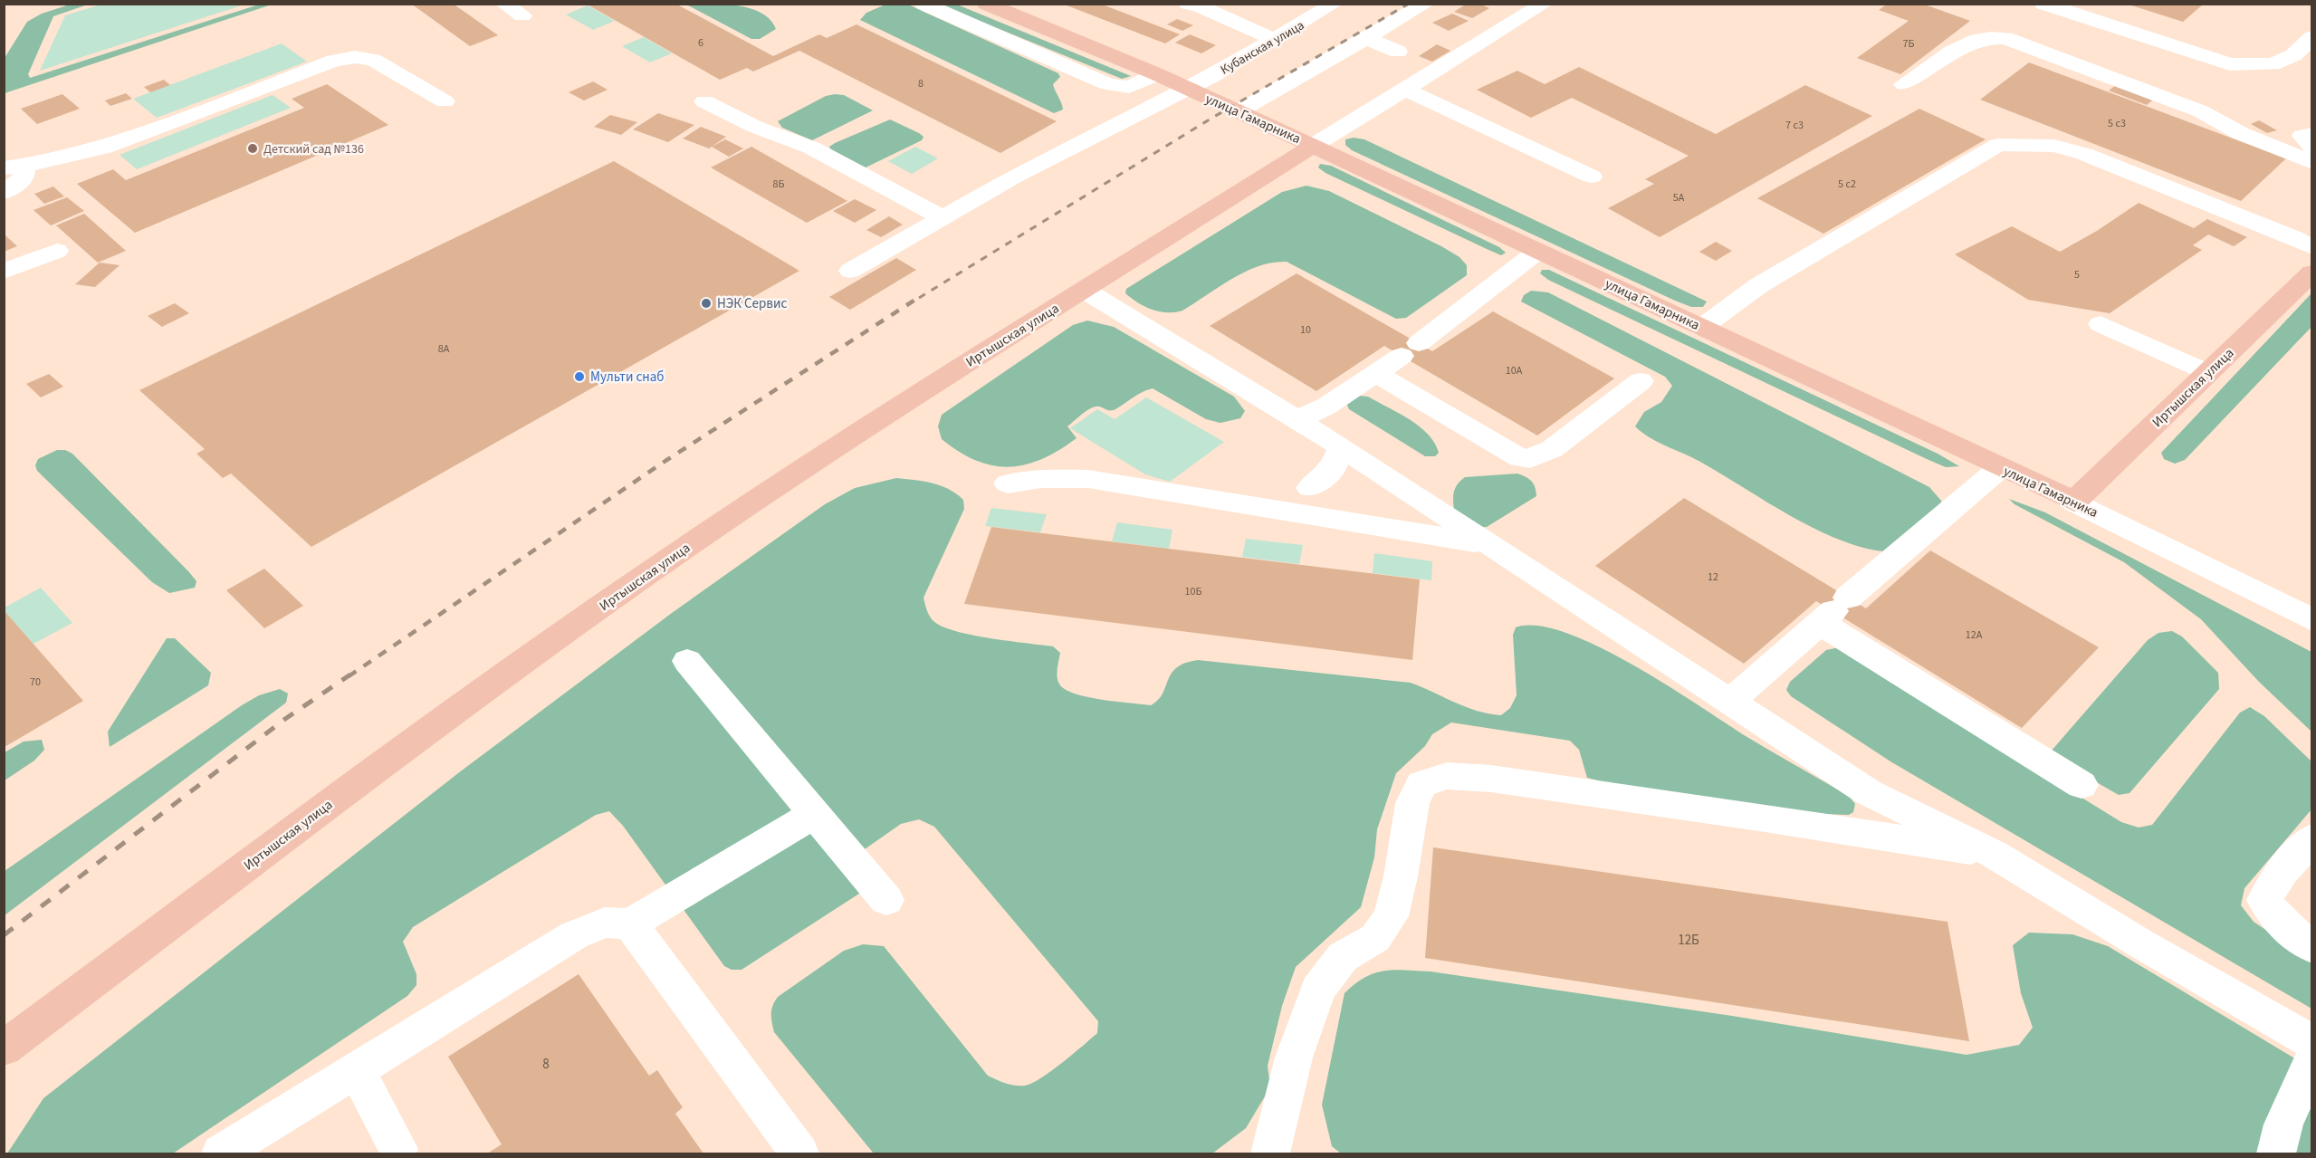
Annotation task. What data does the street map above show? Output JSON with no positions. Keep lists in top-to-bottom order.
{
  "streets": {
    "main road": ["улица Гамарника", "Иртышская улица"],
    "street": ["Кубанская улица"]
  },
  "crossings": [
    ["Кубанская улица", "улица Гамарника"],
    ["улица Гамарника", "Иртышская улица"]
  ],
  "places": ["Детский сад №136", "НЭК Сервис", "Мульти снаб"],
  "house_numbers": [
    "6",
    "7Б",
    "8",
    "5 с3",
    "7 с3",
    "8Б",
    "5 с2",
    "5А",
    "5",
    "10",
    "8А",
    "10А",
    "12",
    "10Б",
    "12А",
    "70",
    "12Б",
    "8"
  ]
}
